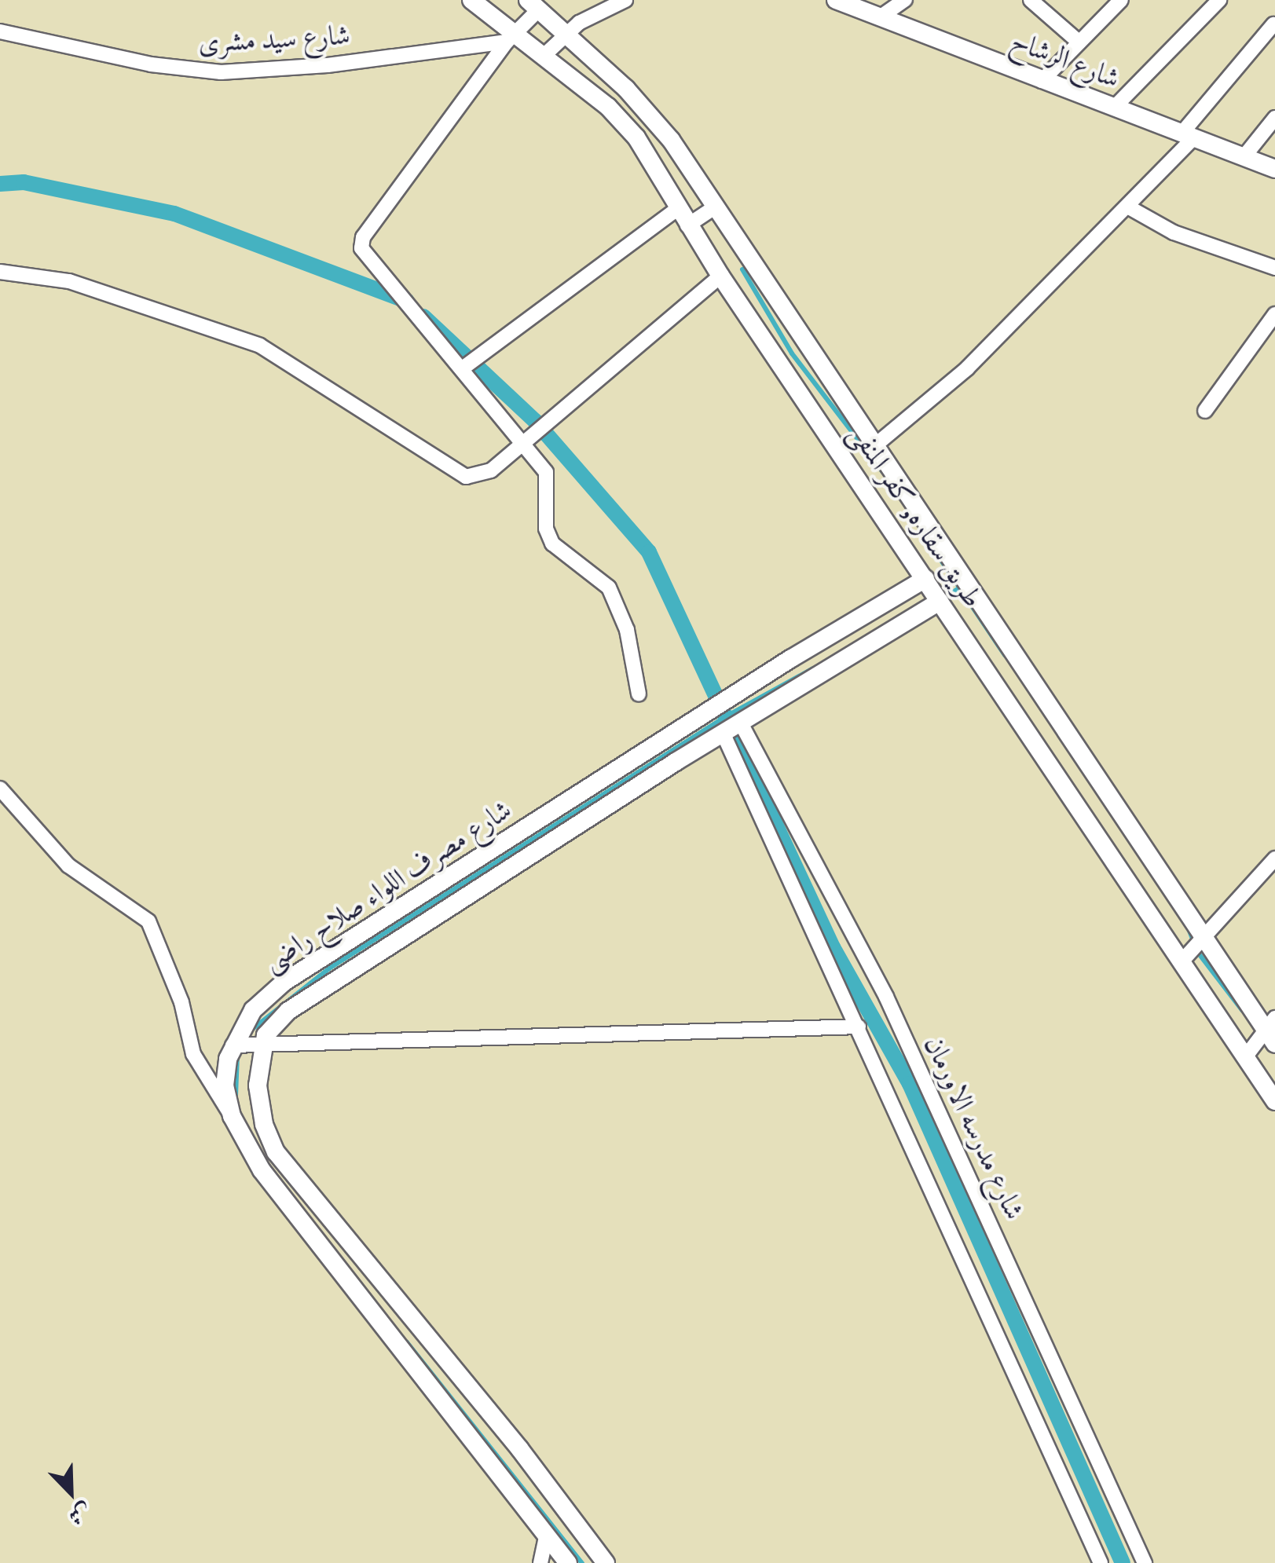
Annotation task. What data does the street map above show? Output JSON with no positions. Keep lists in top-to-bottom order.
{
  "streets": {
    "street": [
      "شارع سيد مشرى",
      "شارع الرشاح",
      "طريق سقاره, كفر المنفى",
      "شارع مصرف اللواء صلاح راضى",
      "شارع مدرسه الاورمان"
    ]
  },
  "crossings": [
    ["شارع سيد مشرى", "طريق سقاره, كفر المنفى"],
    ["طريق سقاره, كفر المنفى", "شارع مصرف اللواء صلاح راضى"],
    ["شارع مصرف اللواء صلاح راضى", "شارع مدرسه الاورمان"]
  ],
  "north": "bottom right"
}
